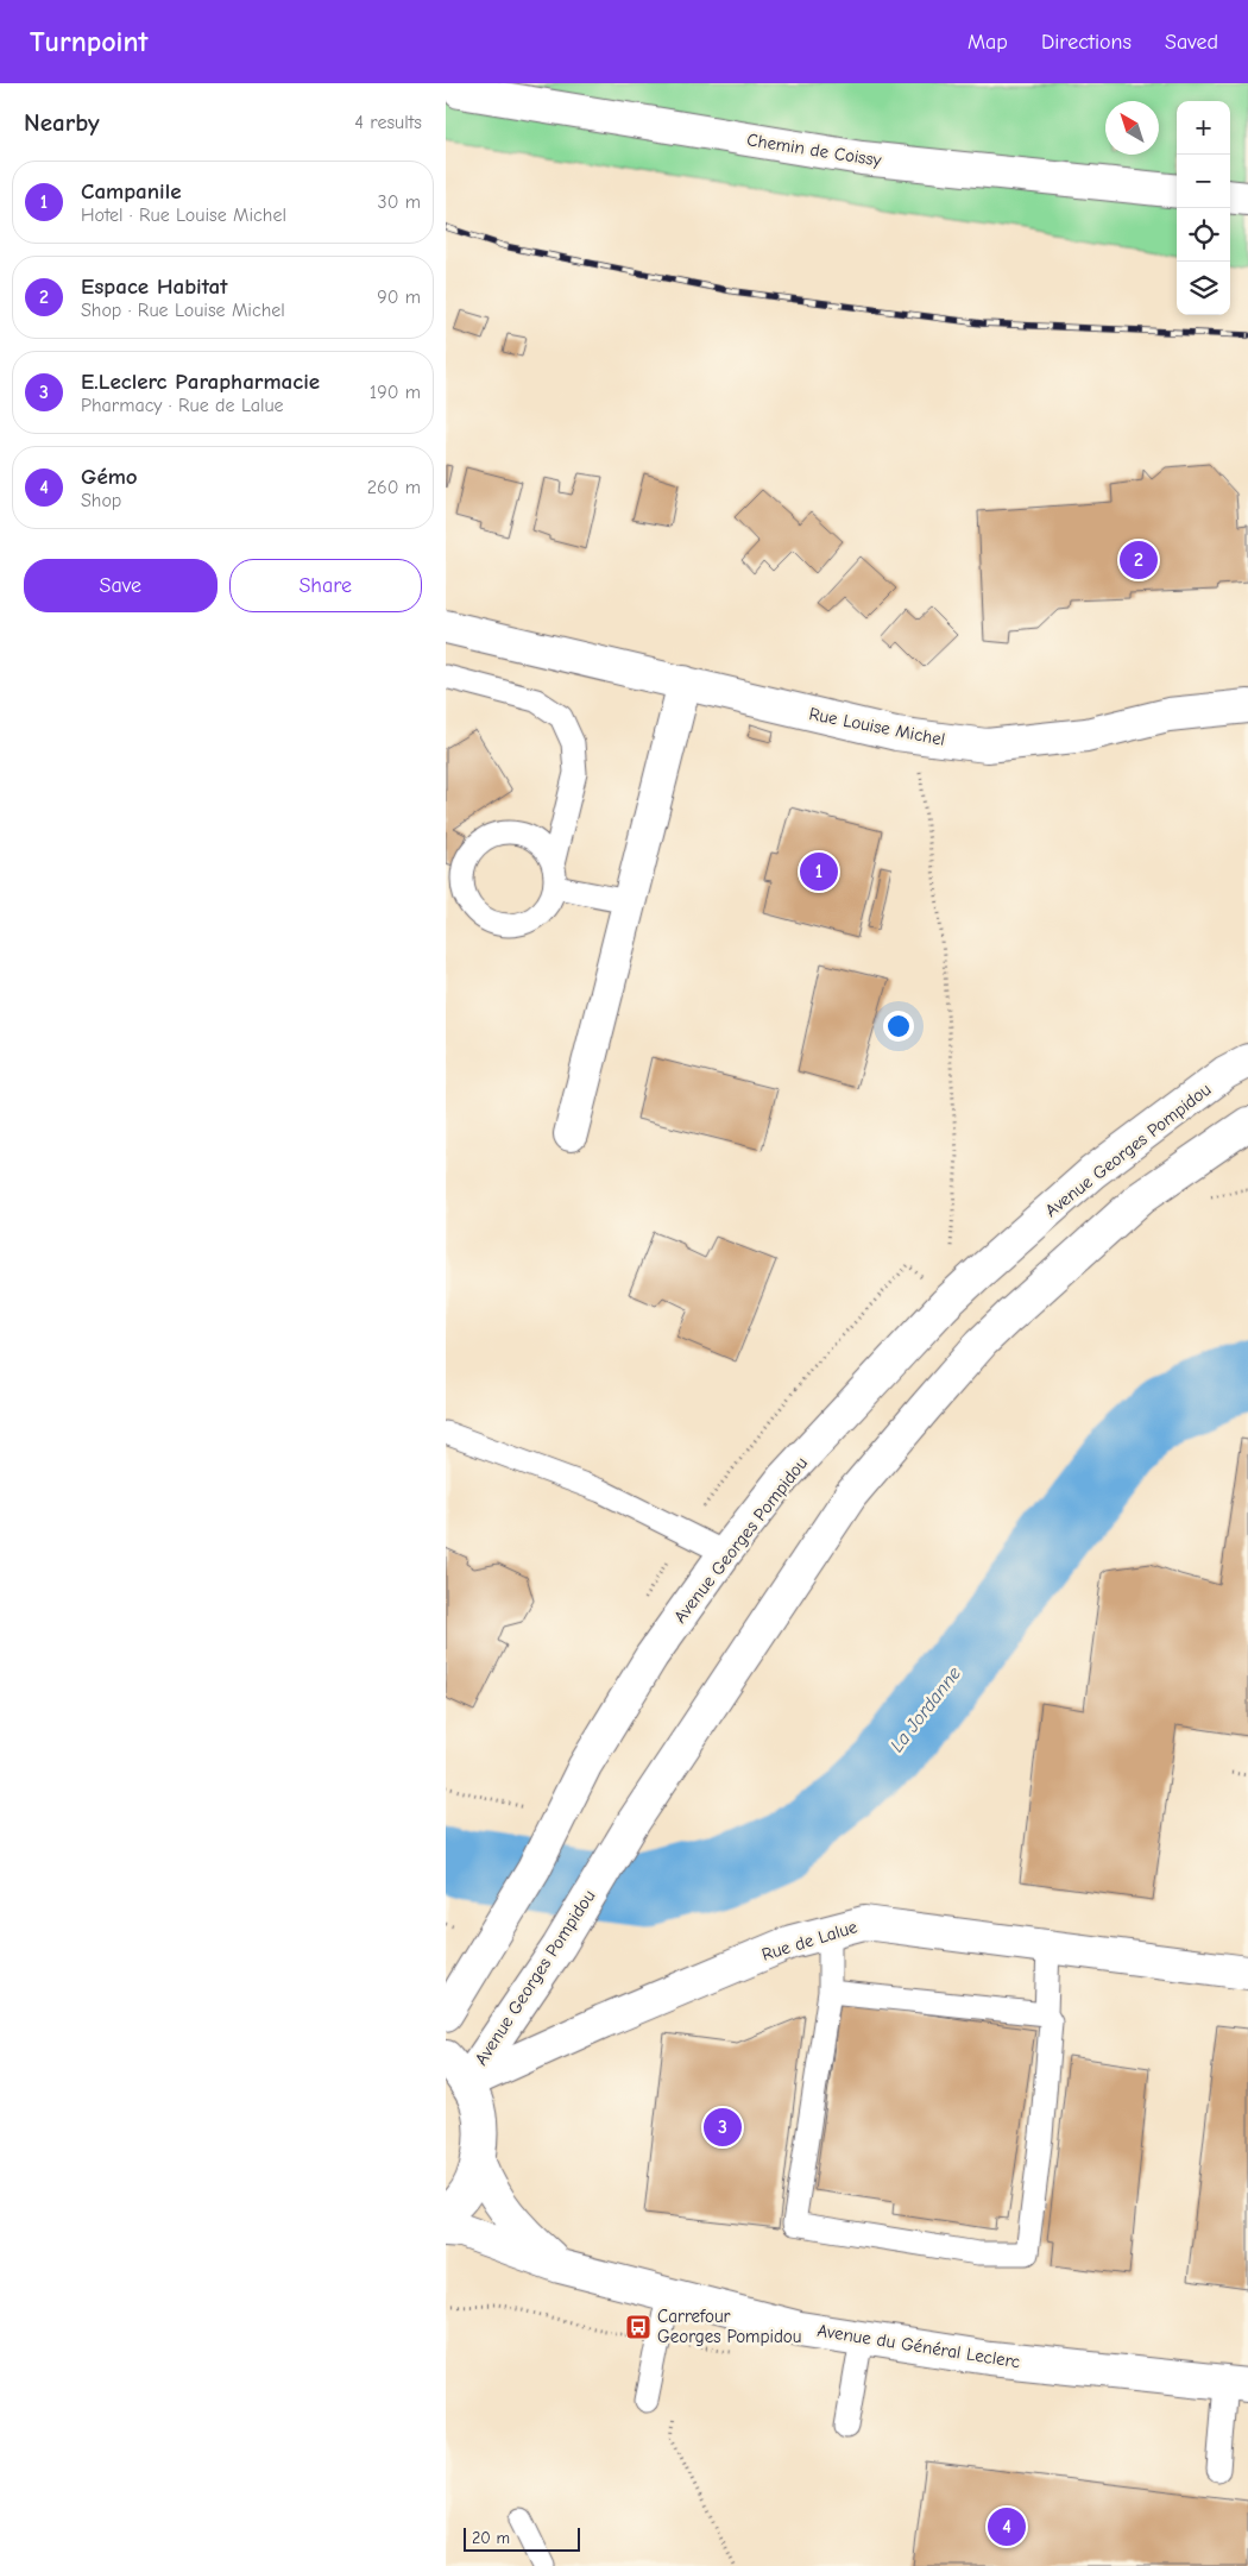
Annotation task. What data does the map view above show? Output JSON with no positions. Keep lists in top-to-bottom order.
{
  "streets": {
    "street": [
      "Chemin de Coissy",
      "Rue Louise Michel",
      "Avenue Georges Pompidou",
      "Rue de Lalue",
      "Avenue du Général Leclerc"
    ]
  },
  "crossings": [
    ["Avenue Georges Pompidou", "Rue de Lalue"]
  ],
  "water": ["La Jordanne"],
  "places": {
    "bus stop": ["Carrefour Georges Pompidou"]
  },
  "scale_bar": "20 m",
  "north": "top left",
  "page": {
    "header": "Turnpoint",
    "nav": ["Map", "Directions", "Saved"],
    "heading": ["Nearby", "4 results"],
    "map_buttons": ["+", "−"],
    "list": [
      {
        "mark": "1",
        "name": "Campanile",
        "note": "Hotel · Rue Louise Michel",
        "value": "30 m"
      },
      {
        "mark": "2",
        "name": "Espace Habitat",
        "note": "Shop · Rue Louise Michel",
        "value": "90 m"
      },
      {
        "mark": "3",
        "name": "E.Leclerc Parapharmacie",
        "note": "Pharmacy · Rue de Lalue",
        "value": "190 m"
      },
      {
        "mark": "4",
        "name": "Gémo",
        "note": "Shop",
        "value": "260 m"
      }
    ],
    "pins": [
      "2",
      "1",
      "3",
      "4"
    ],
    "buttons": ["Save", "Share"],
    "scale": "20 m"
  }
}
